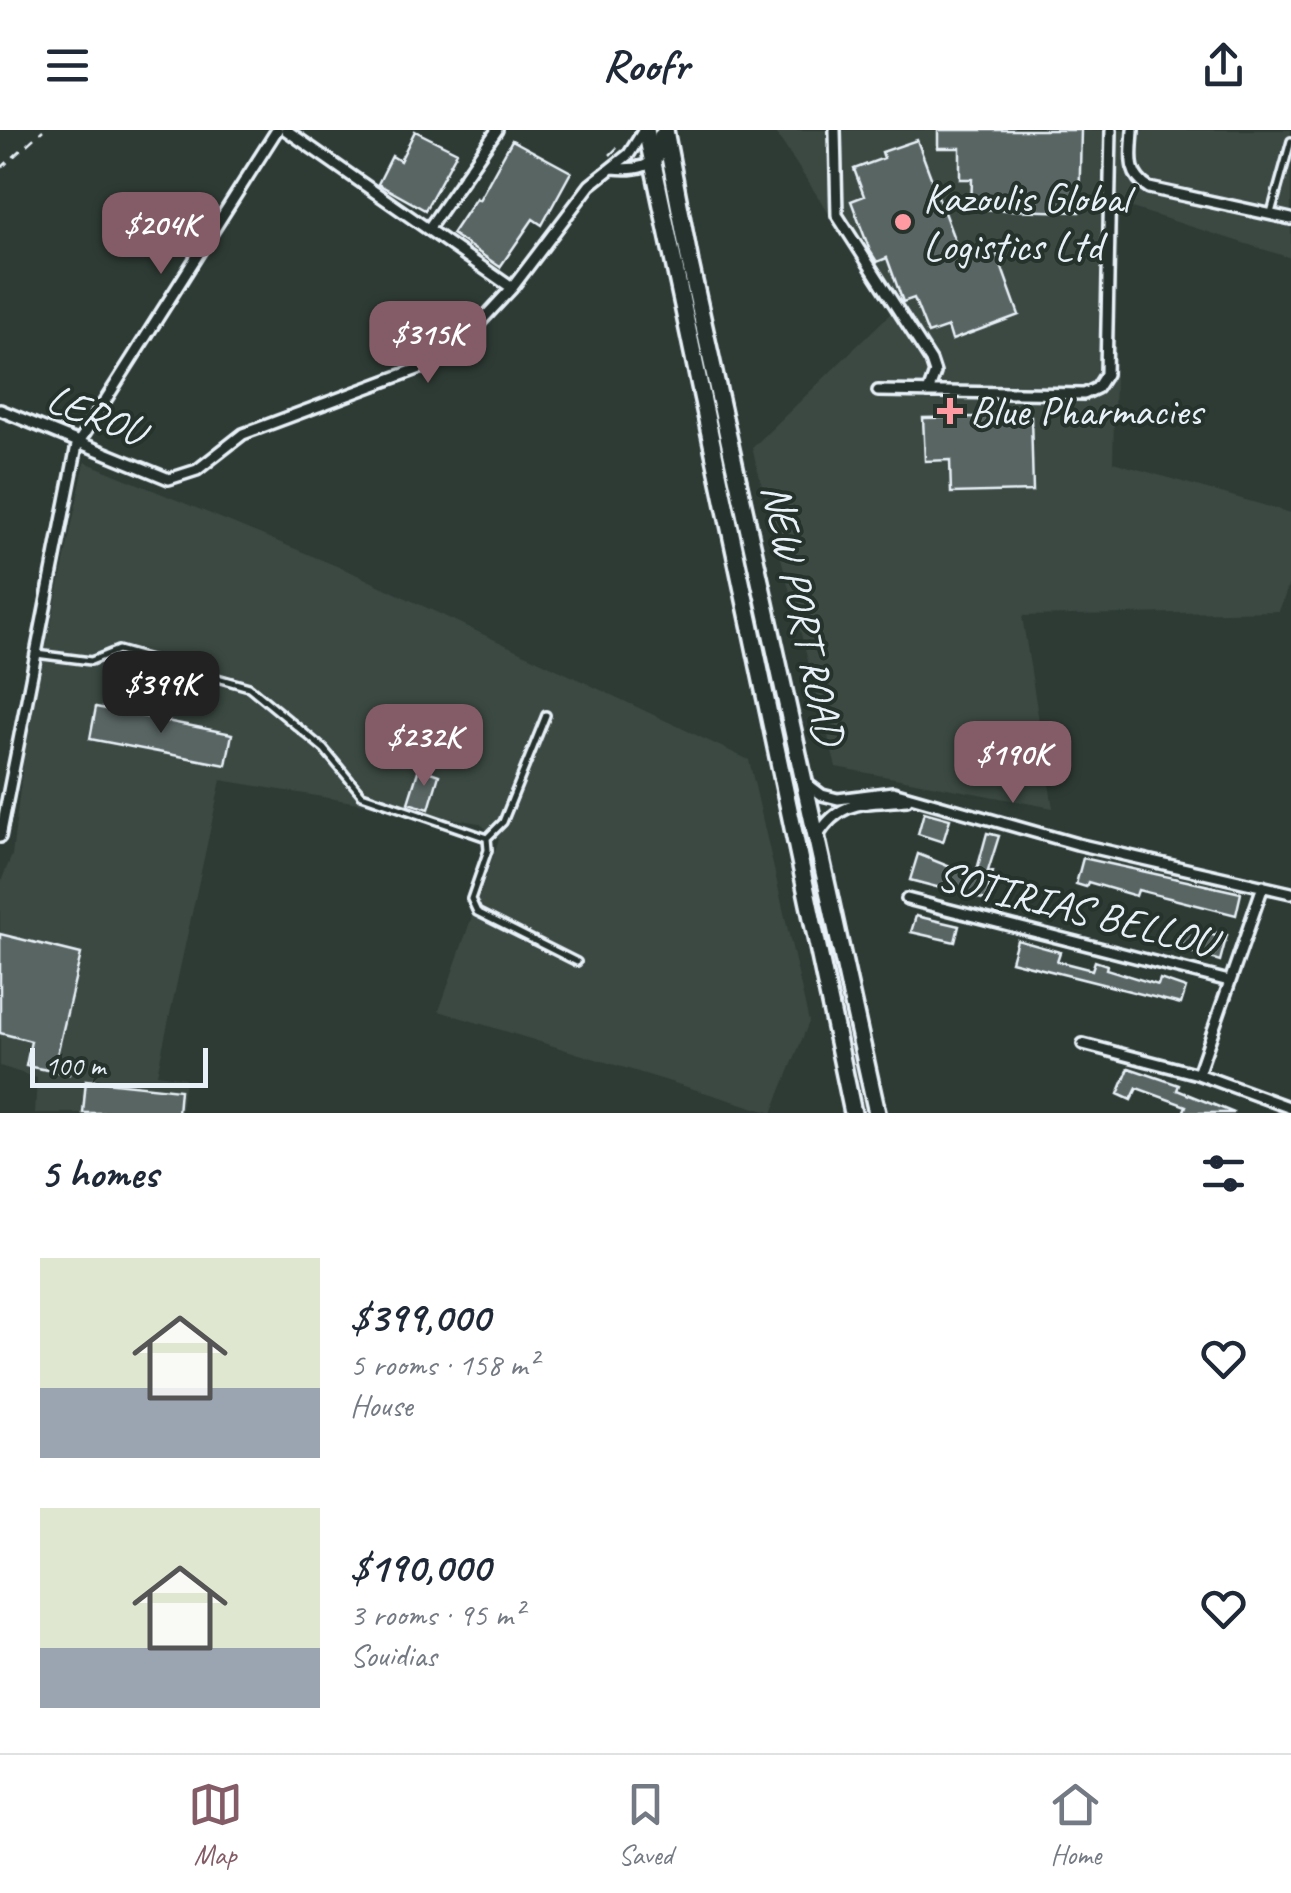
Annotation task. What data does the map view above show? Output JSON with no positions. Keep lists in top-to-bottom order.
{
  "streets": {
    "main road": ["NEW PORT ROAD"],
    "street": ["LEROU", "SOTIRIAS BELLOU"]
  },
  "places": {
    "other": ["Kazoulis Global Logistics Ltd"],
    "health": ["Blue Pharmacies"]
  },
  "scale_bar": "100 m",
  "page": {
    "header": "Roofr",
    "price": [
      "$204K",
      "$315K",
      "$399K",
      "$232K",
      "$190K"
    ],
    "scale": "100 m",
    "heading": "5 homes",
    "list": [
      {
        "name": "$399,000",
        "note": "5 rooms · 158 m² · House"
      },
      {
        "name": "$190,000",
        "note": "3 rooms · 95 m² · Souidias"
      }
    ],
    "tabs": ["Map", "Saved", "Home"]
  }
}
